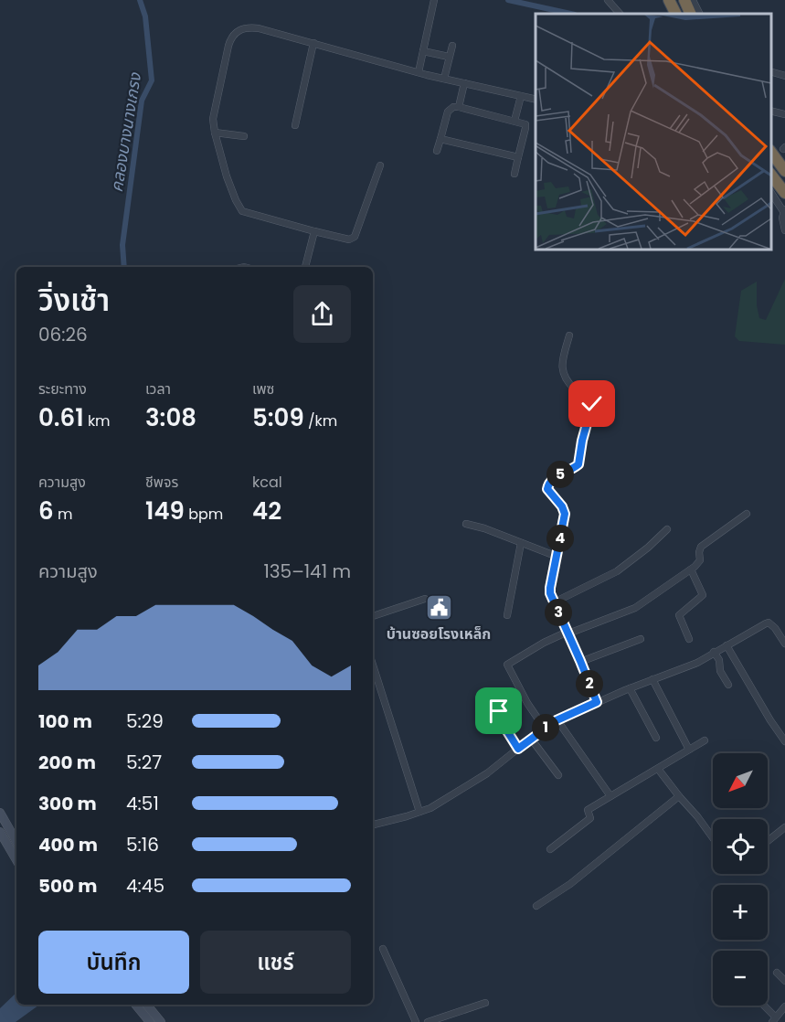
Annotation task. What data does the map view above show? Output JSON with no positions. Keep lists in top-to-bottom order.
{
  "water": ["คลองบางนางเกรง"],
  "places": {
    "public building": ["บ้านซอยโรงเหล็ก"]
  },
  "north": "bottom left",
  "page": {
    "heading": ["วิ่งเช้า", "06:26"],
    "stats": [
      ["ระยะทาง", "0.61 km"],
      ["เวลา", "3:08"],
      ["เพซ", "5:09 /km"],
      ["ความสูง", "6 m"],
      ["ชีพจร", "149 bpm"],
      ["kcal", "42"]
    ],
    "pins": [
      "5",
      "4",
      "3",
      "2",
      "1"
    ],
    "chart": ["ความสูง", "135–141 m"],
    "list": [
      {
        "name": "100 m",
        "note": "5:29"
      },
      {
        "name": "200 m",
        "note": "5:27"
      },
      {
        "name": "300 m",
        "note": "4:51"
      },
      {
        "name": "400 m",
        "note": "5:16"
      },
      {
        "name": "500 m",
        "note": "4:45"
      }
    ],
    "map_buttons": ["+", "−"],
    "buttons": ["บันทึก", "แชร์"]
  }
}
